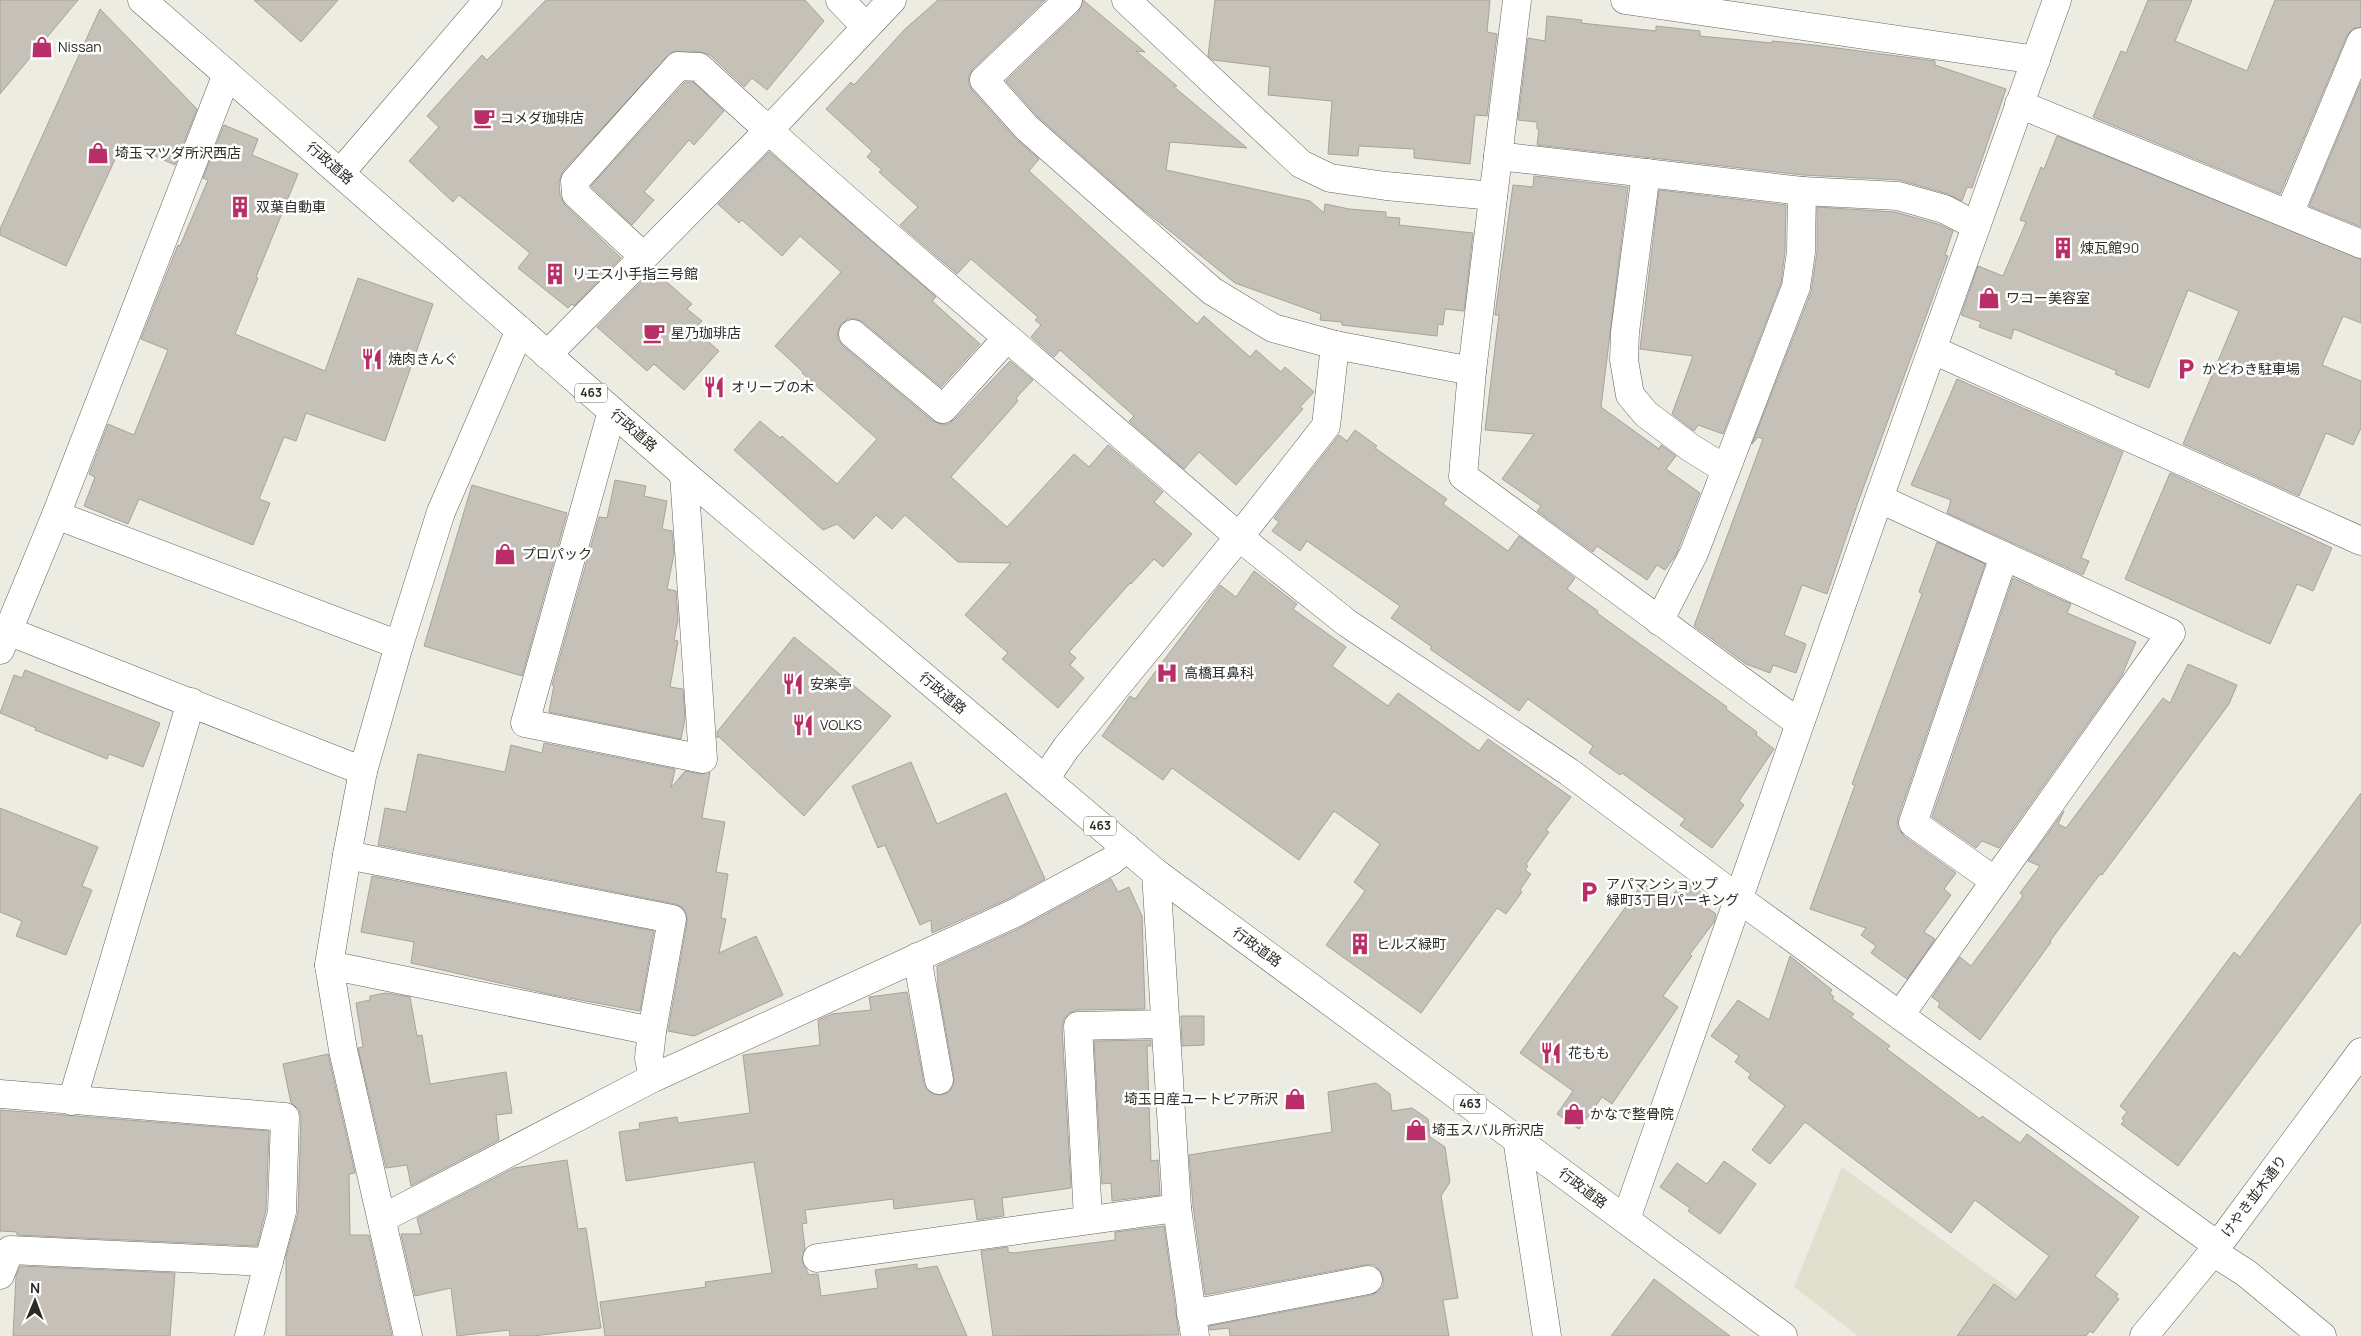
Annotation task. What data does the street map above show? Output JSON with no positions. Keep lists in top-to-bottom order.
{
  "streets": {
    "main road": ["行政道路", "463", "けやき並木通り"]
  },
  "places": {
    "shop": [
      "Nissan",
      "埼玉マツダ所沢西店",
      "ワコー美容室",
      "プロパック",
      "埼玉日産ユートピア所沢",
      "かなで整骨院",
      "埼玉スバル所沢店"
    ],
    "cafe": ["コメダ珈琲店", "星乃珈琲店"],
    "building": [
      "双葉自動車",
      "煉瓦館90",
      "リエス小手指三号館",
      "ヒルズ緑町"
    ],
    "restaurant": [
      "焼肉きんぐ",
      "オリーブの木",
      "安楽亭",
      "VOLKS",
      "花もも"
    ],
    "parking": ["かどわき駐車場", "アパマンショップ 緑町3丁目パーキング"],
    "hospital": ["高橋耳鼻科"]
  },
  "north": "top"
}
